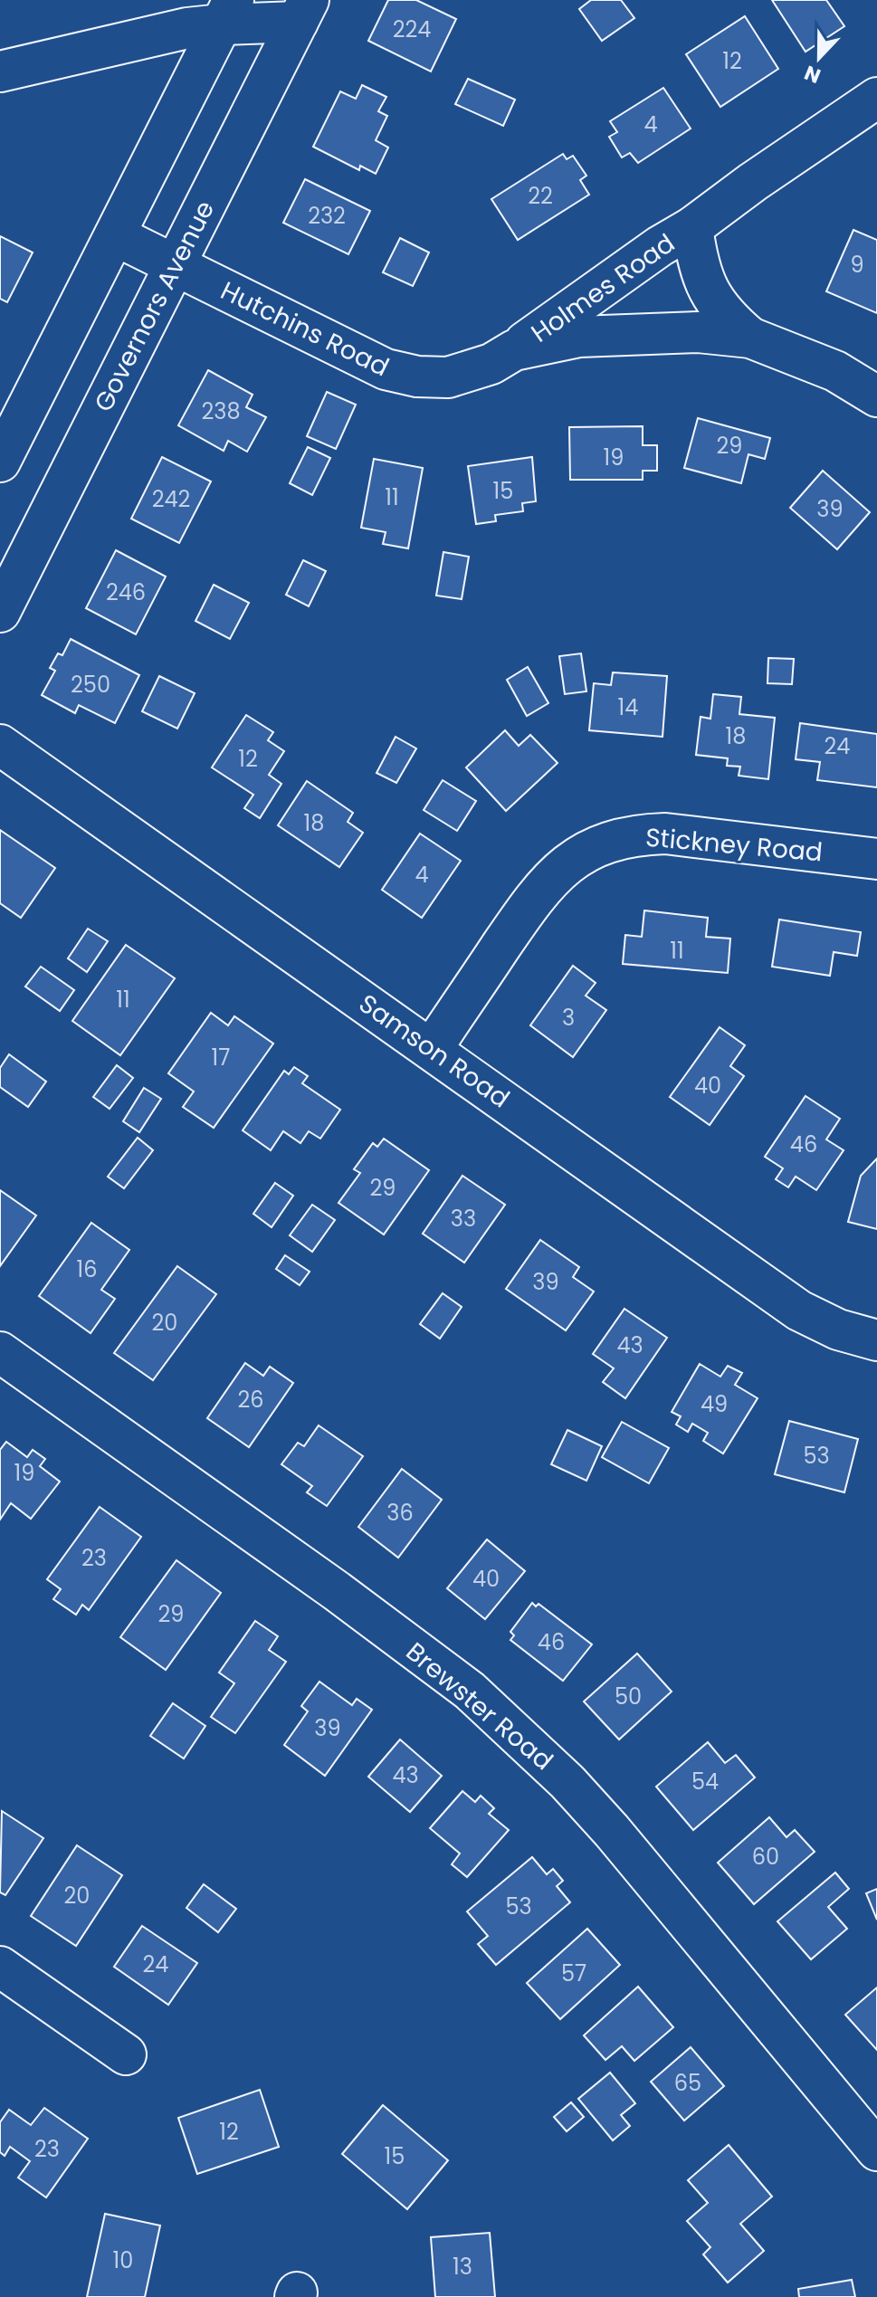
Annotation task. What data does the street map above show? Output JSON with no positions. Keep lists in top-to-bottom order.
{
  "streets": {
    "street": [
      "Holmes Road",
      "Governors Avenue",
      "Hutchins Road",
      "Stickney Road",
      "Samson Road",
      "Brewster Road"
    ]
  },
  "crossings": [
    ["Holmes Road", "Hutchins Road"],
    ["Governors Avenue", "Hutchins Road"],
    ["Stickney Road", "Samson Road"]
  ],
  "house_numbers": [
    "224",
    "12",
    "4",
    "22",
    "232",
    "9",
    "238",
    "29",
    "19",
    "15",
    "11",
    "242",
    "39",
    "246",
    "250",
    "14",
    "18",
    "24",
    "12",
    "18",
    "4",
    "11",
    "11",
    "3",
    "17",
    "40",
    "46",
    "29",
    "33",
    "16",
    "39",
    "20",
    "43",
    "26",
    "49",
    "53",
    "19",
    "36",
    "23",
    "40",
    "29",
    "46",
    "50",
    "39",
    "43",
    "54",
    "60",
    "20",
    "53",
    "24",
    "57",
    "65",
    "12",
    "23",
    "15",
    "10",
    "13"
  ],
  "north": "bottom"
}
